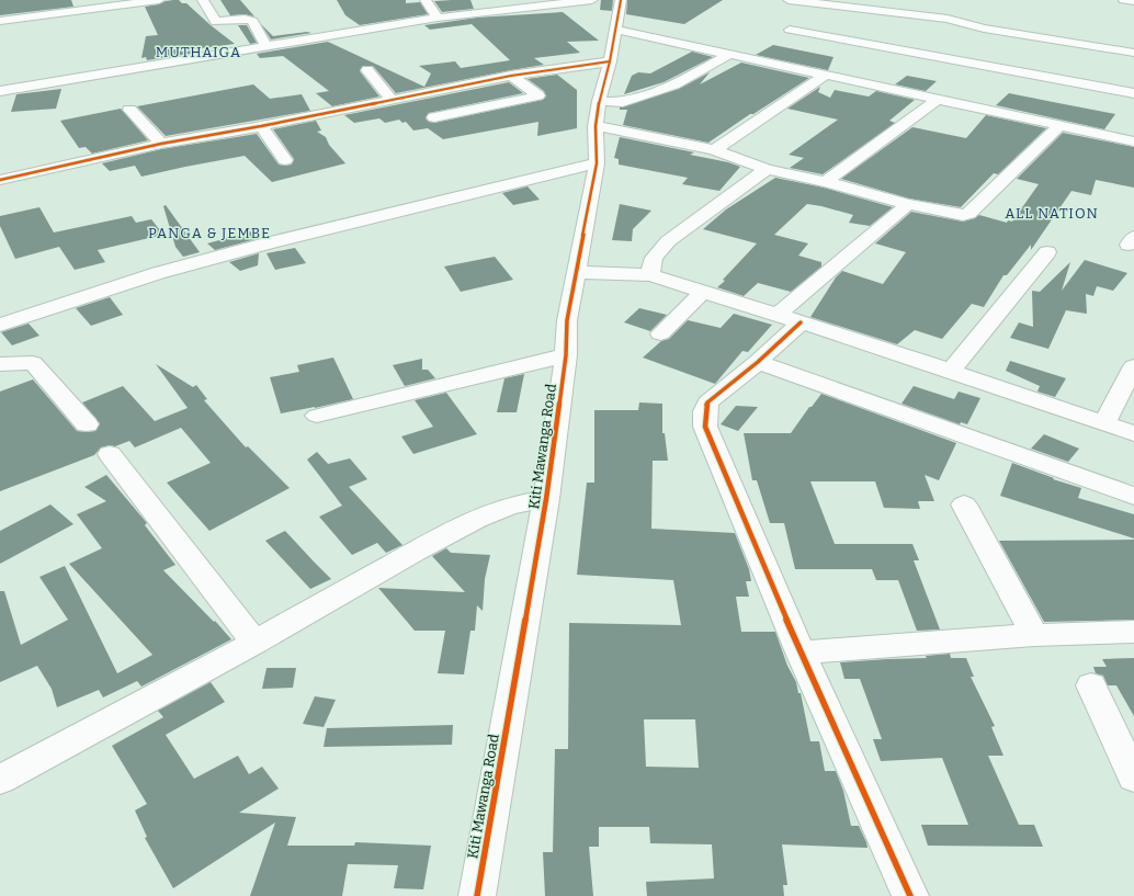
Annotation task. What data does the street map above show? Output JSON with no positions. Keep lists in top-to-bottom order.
{
  "streets": {
    "street": ["Kiti Mawanga Road"]
  },
  "districts": ["MUTHAIGA", "ALL NATION", "PANGA & JEMBE"]
}
